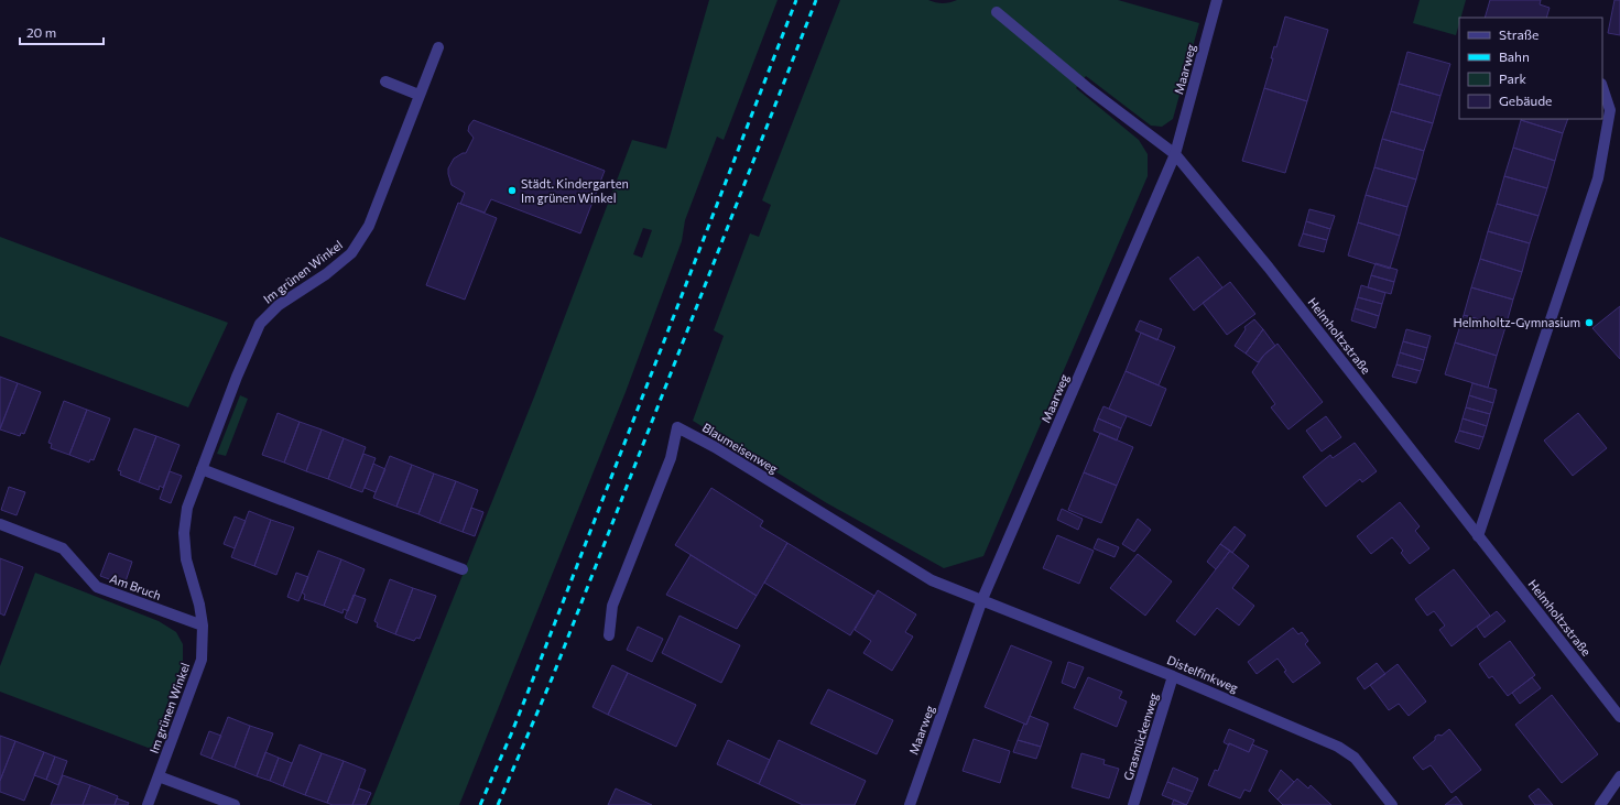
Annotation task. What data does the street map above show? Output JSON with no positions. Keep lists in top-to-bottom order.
{
  "streets": {
    "street": [
      "Maarweg",
      "Im grünen Winkel",
      "Helmholtzstraße",
      "Blaumeisenweg",
      "Am Bruch",
      "Distelfinkweg",
      "Grasmückenweg"
    ]
  },
  "crossings": [
    ["Maarweg", "Helmholtzstraße"],
    ["Maarweg", "Blaumeisenweg"],
    ["Maarweg", "Distelfinkweg"],
    ["Im grünen Winkel", "Am Bruch"],
    ["Blaumeisenweg", "Distelfinkweg"],
    ["Distelfinkweg", "Grasmückenweg"]
  ],
  "places": ["Städt. Kindergarten Im grünen Winkel", "Helmholtz-Gymnasium"],
  "legend": [
    "Straße",
    "Bahn",
    "Park",
    "Gebäude"
  ],
  "scale_bar": "20 m"
}
